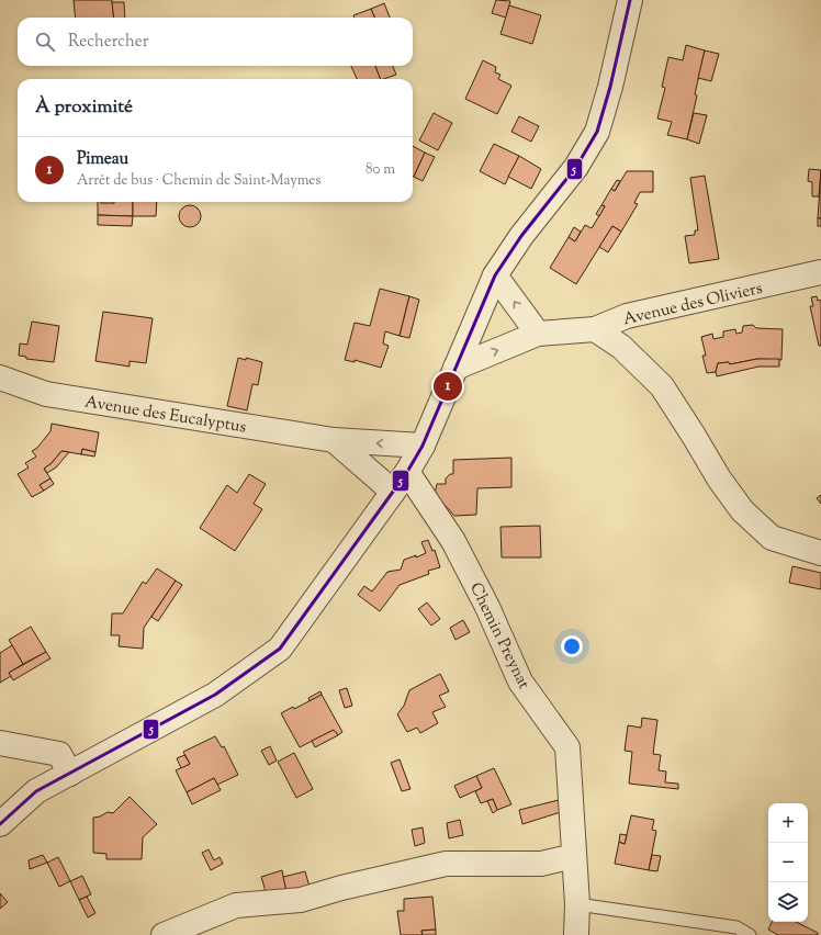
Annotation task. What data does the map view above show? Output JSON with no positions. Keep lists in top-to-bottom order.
{
  "streets": {
    "street": ["Avenue des Oliviers", "Avenue des Eucalyptus", "Chemin Preynat"]
  },
  "lines": ["transit line 5"],
  "page": {
    "search": "Rechercher",
    "heading": "À proximité",
    "list": [
      {
        "mark": "1",
        "name": "Pimeau",
        "note": "Arrêt de bus · Chemin de Saint-Maymes",
        "value": "80 m"
      }
    ],
    "pins": "1",
    "map_buttons": ["+", "−"]
  }
}
